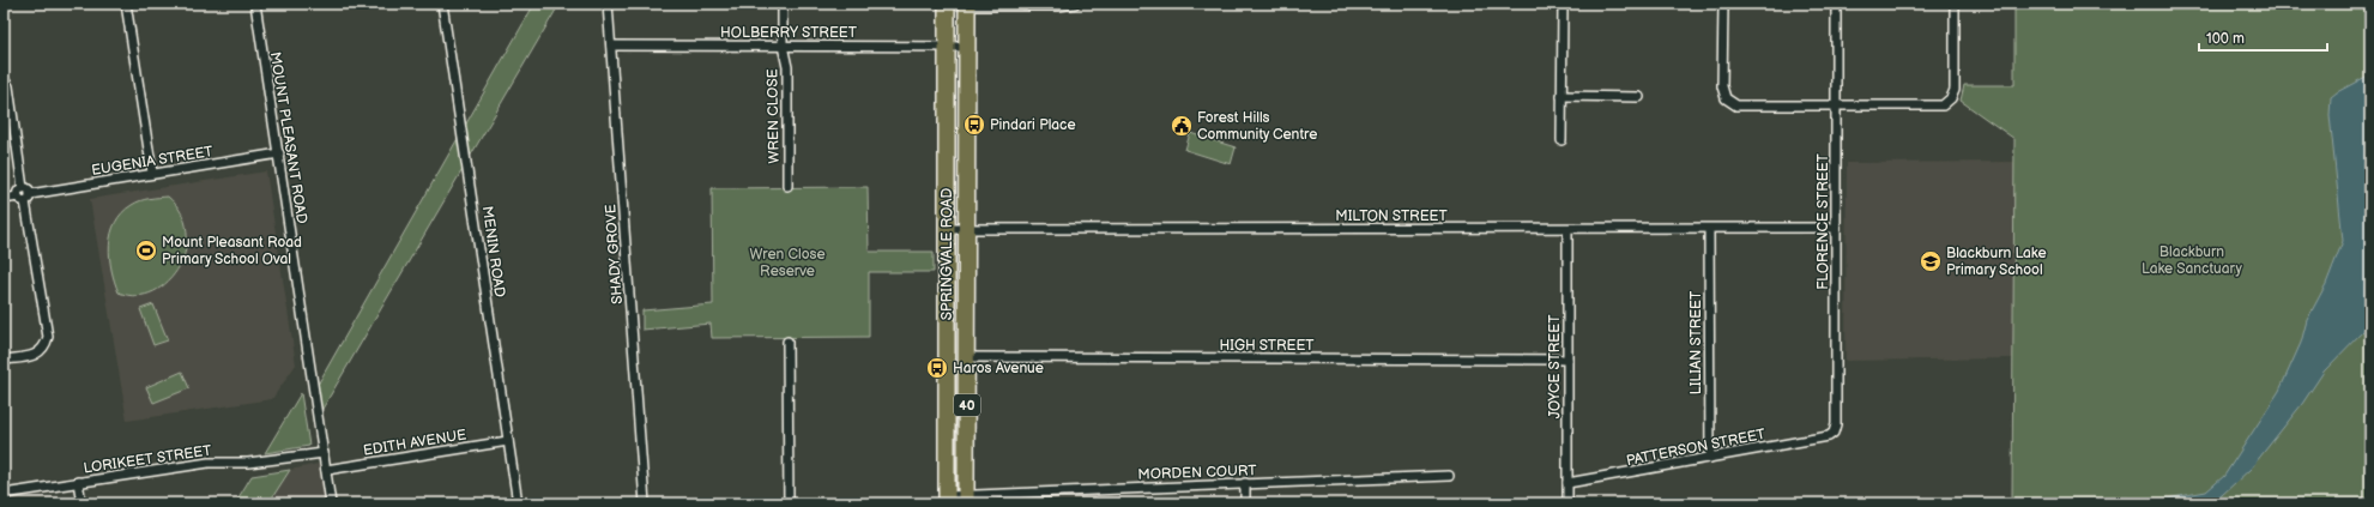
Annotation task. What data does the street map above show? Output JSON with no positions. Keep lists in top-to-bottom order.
{
  "streets": {
    "highway": ["SPRINGVALE ROAD", "40"],
    "street": [
      "HOLBERRY STREET",
      "WREN CLOSE",
      "MOUNT PLEASANT ROAD",
      "EUGENIA STREET",
      "MILTON STREET",
      "FLORENCE STREET",
      "MENIN ROAD",
      "SHADY GROVE",
      "LILIAN STREET",
      "HIGH STREET",
      "JOYCE STREET",
      "EDITH AVENUE",
      "PATTERSON STREET",
      "LORIKEET STREET",
      "MORDEN COURT"
    ]
  },
  "crossings": [
    ["HOLBERRY STREET", "WREN CLOSE"],
    ["HOLBERRY STREET", "SHADY GROVE"],
    ["HOLBERRY STREET", "SPRINGVALE ROAD"],
    ["MOUNT PLEASANT ROAD", "EUGENIA STREET"],
    ["MOUNT PLEASANT ROAD", "EDITH AVENUE"],
    ["MOUNT PLEASANT ROAD", "LORIKEET STREET"],
    ["MILTON STREET", "FLORENCE STREET"],
    ["MILTON STREET", "SPRINGVALE ROAD"],
    ["MILTON STREET", "LILIAN STREET"],
    ["MILTON STREET", "JOYCE STREET"],
    ["FLORENCE STREET", "PATTERSON STREET"],
    ["MENIN ROAD", "EDITH AVENUE"],
    ["SPRINGVALE ROAD", "HIGH STREET"],
    ["SPRINGVALE ROAD", "MORDEN COURT"],
    ["LILIAN STREET", "PATTERSON STREET"],
    ["HIGH STREET", "JOYCE STREET"],
    ["JOYCE STREET", "PATTERSON STREET"]
  ],
  "parks": ["Blackburn Lake Sanctuary", "Wren Close Reserve"],
  "places": {
    "bus stop": ["Pindari Place", "Haros Avenue"],
    "public building": ["Forest Hills Community Centre"],
    "sports": ["Mount Pleasant Road Primary School Oval"],
    "school or university": ["Blackburn Lake Primary School"]
  },
  "scale_bar": "100 m"
}
